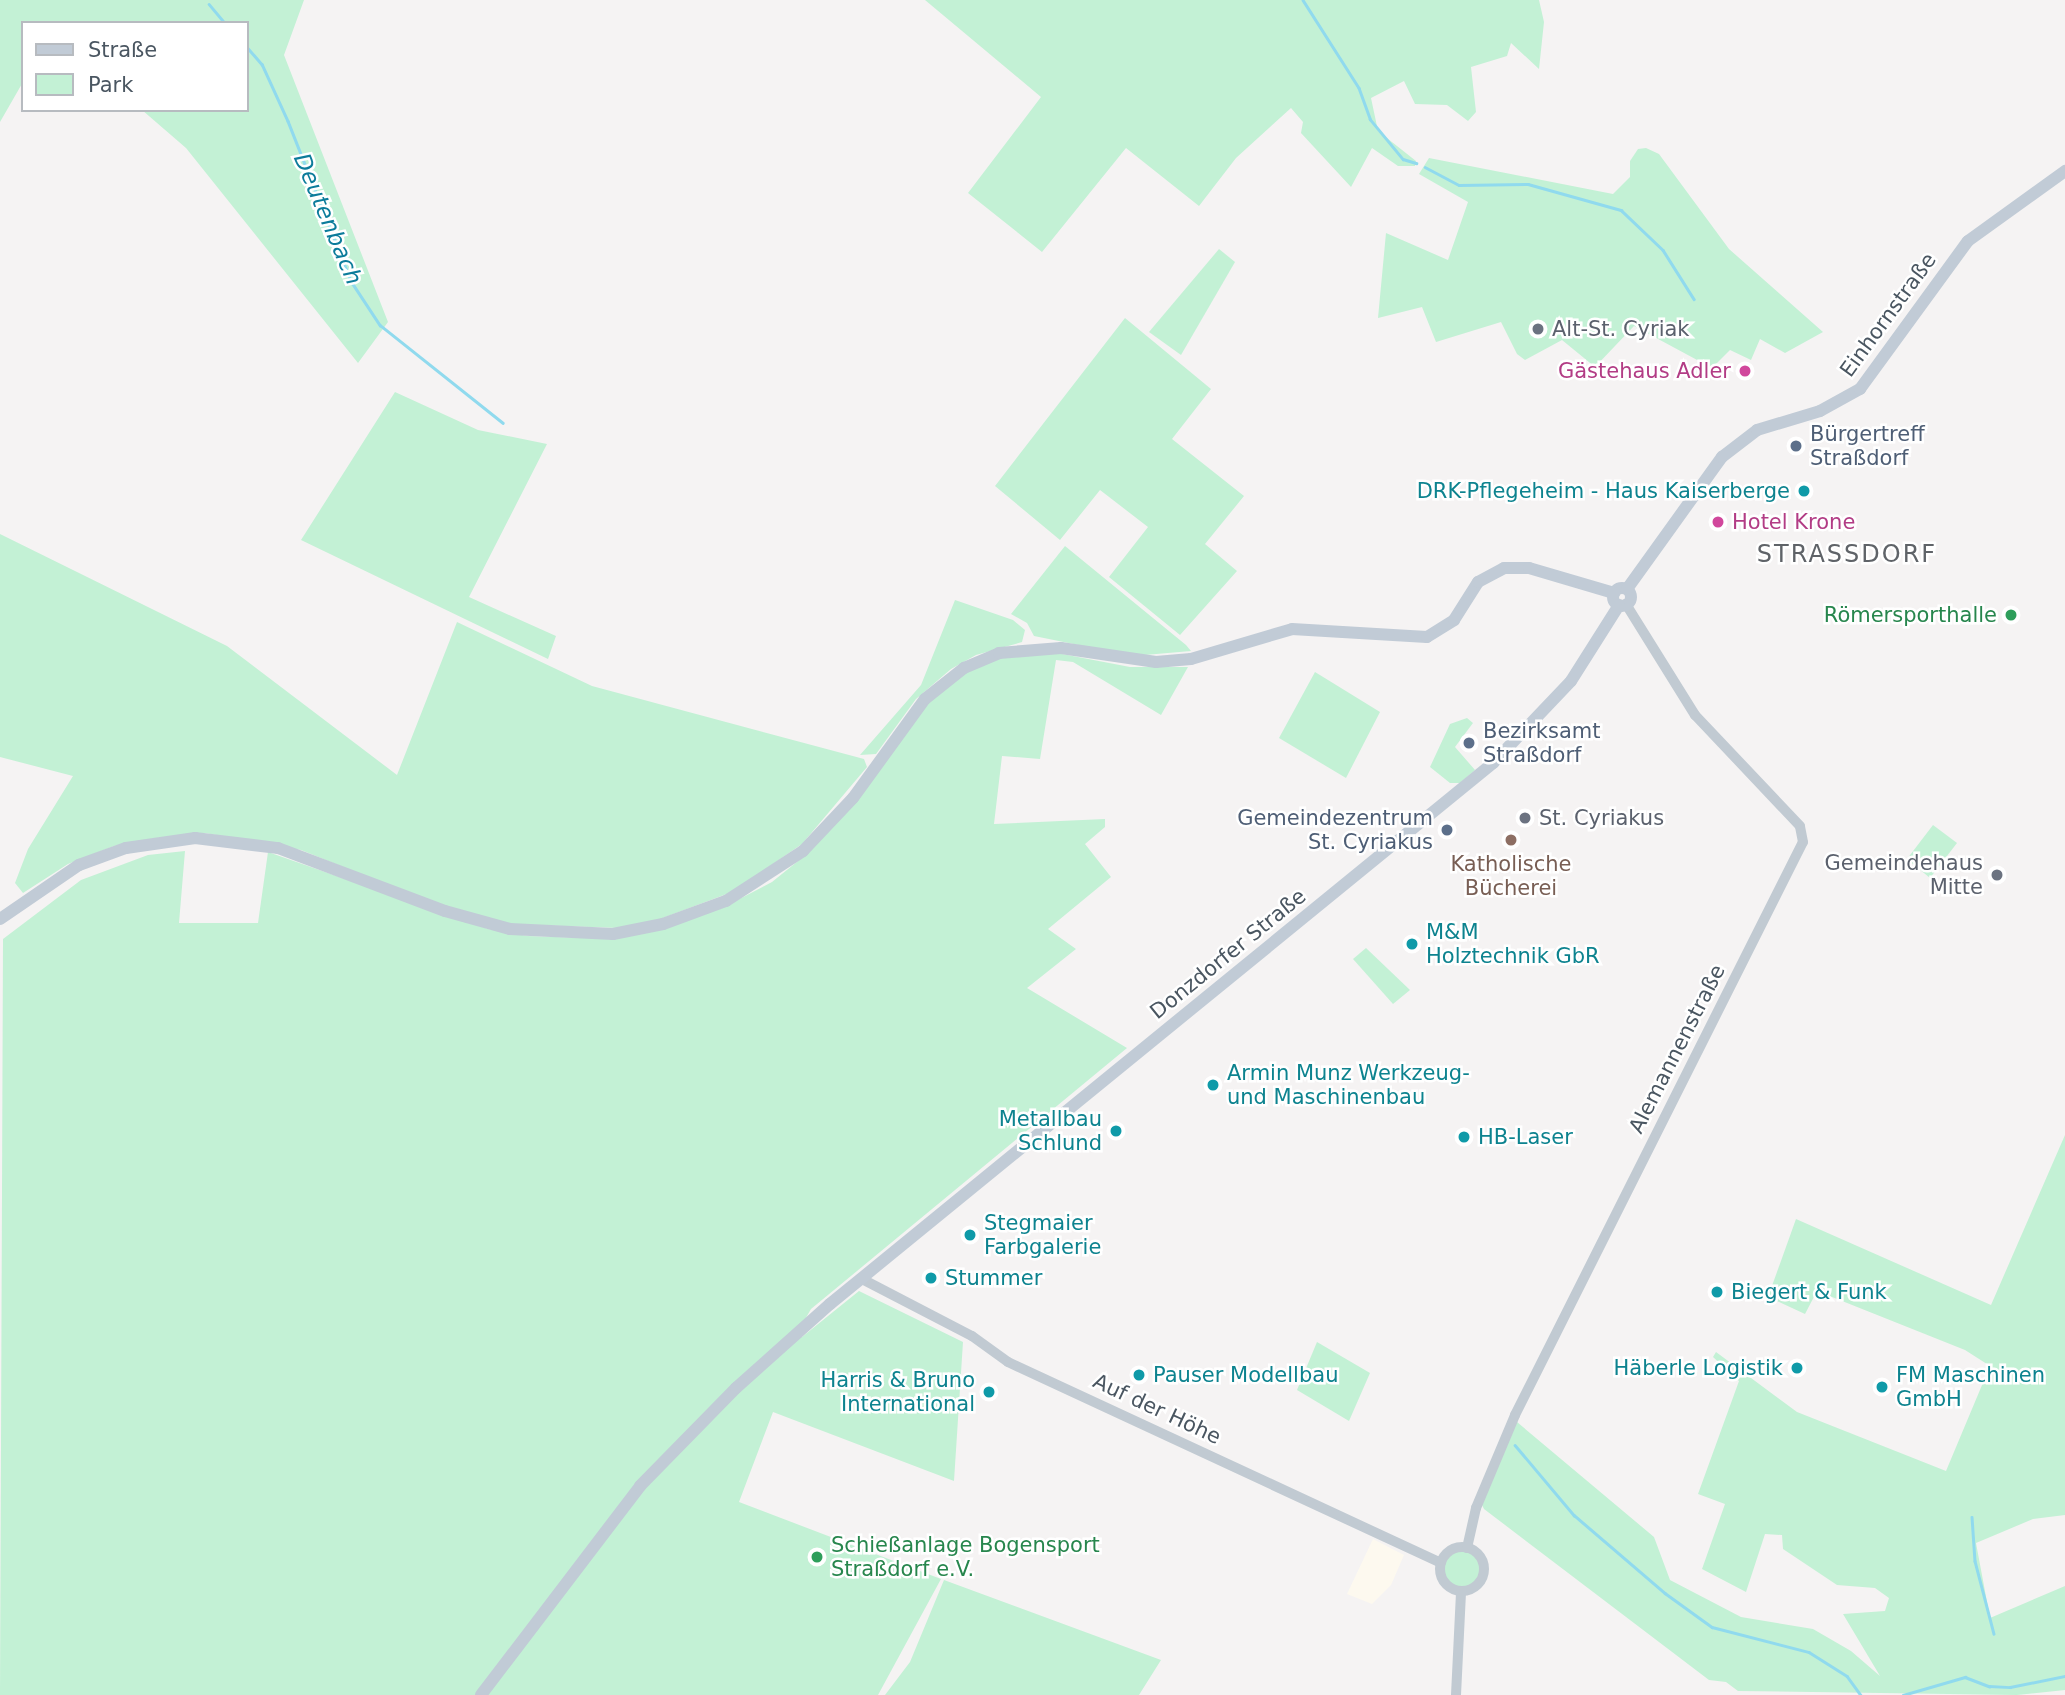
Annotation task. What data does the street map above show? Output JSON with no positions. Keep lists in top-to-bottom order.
{
  "streets": {
    "main road": ["Einhornstraße", "Donzdorfer Straße"],
    "street": ["Alemannenstraße", "Auf der Höhe"]
  },
  "crossings": [
    ["Einhornstraße", "Donzdorfer Straße"],
    ["Einhornstraße", "Alemannenstraße"],
    ["Donzdorfer Straße", "Alemannenstraße"],
    ["Donzdorfer Straße", "Auf der Höhe"],
    ["Alemannenstraße", "Auf der Höhe"]
  ],
  "districts": ["STRASSDORF"],
  "water": ["Deutenbach"],
  "places": [
    "Alt-St. Cyriak",
    "Gästehaus Adler",
    "Bürgertreff Straßdorf",
    "DRK-Pflegeheim - Haus Kaiserberge",
    "Hotel Krone",
    "Römersporthalle",
    "Bezirksamt Straßdorf",
    "St. Cyriakus",
    "Gemeindezentrum St. Cyriakus",
    "Katholische Bücherei",
    "Gemeindehaus Mitte",
    "M&M Holztechnik GbR",
    "Armin Munz Werkzeug- und Maschinenbau",
    "Metallbau Schlund",
    "HB-Laser",
    "Stegmaier Farbgalerie",
    "Stummer",
    "Biegert & Funk",
    "Häberle Logistik",
    "Pauser Modellbau",
    "FM Maschinen GmbH",
    "Harris & Bruno International",
    "Schießanlage Bogensport Straßdorf e.V."
  ],
  "legend": ["Straße", "Park"]
}
